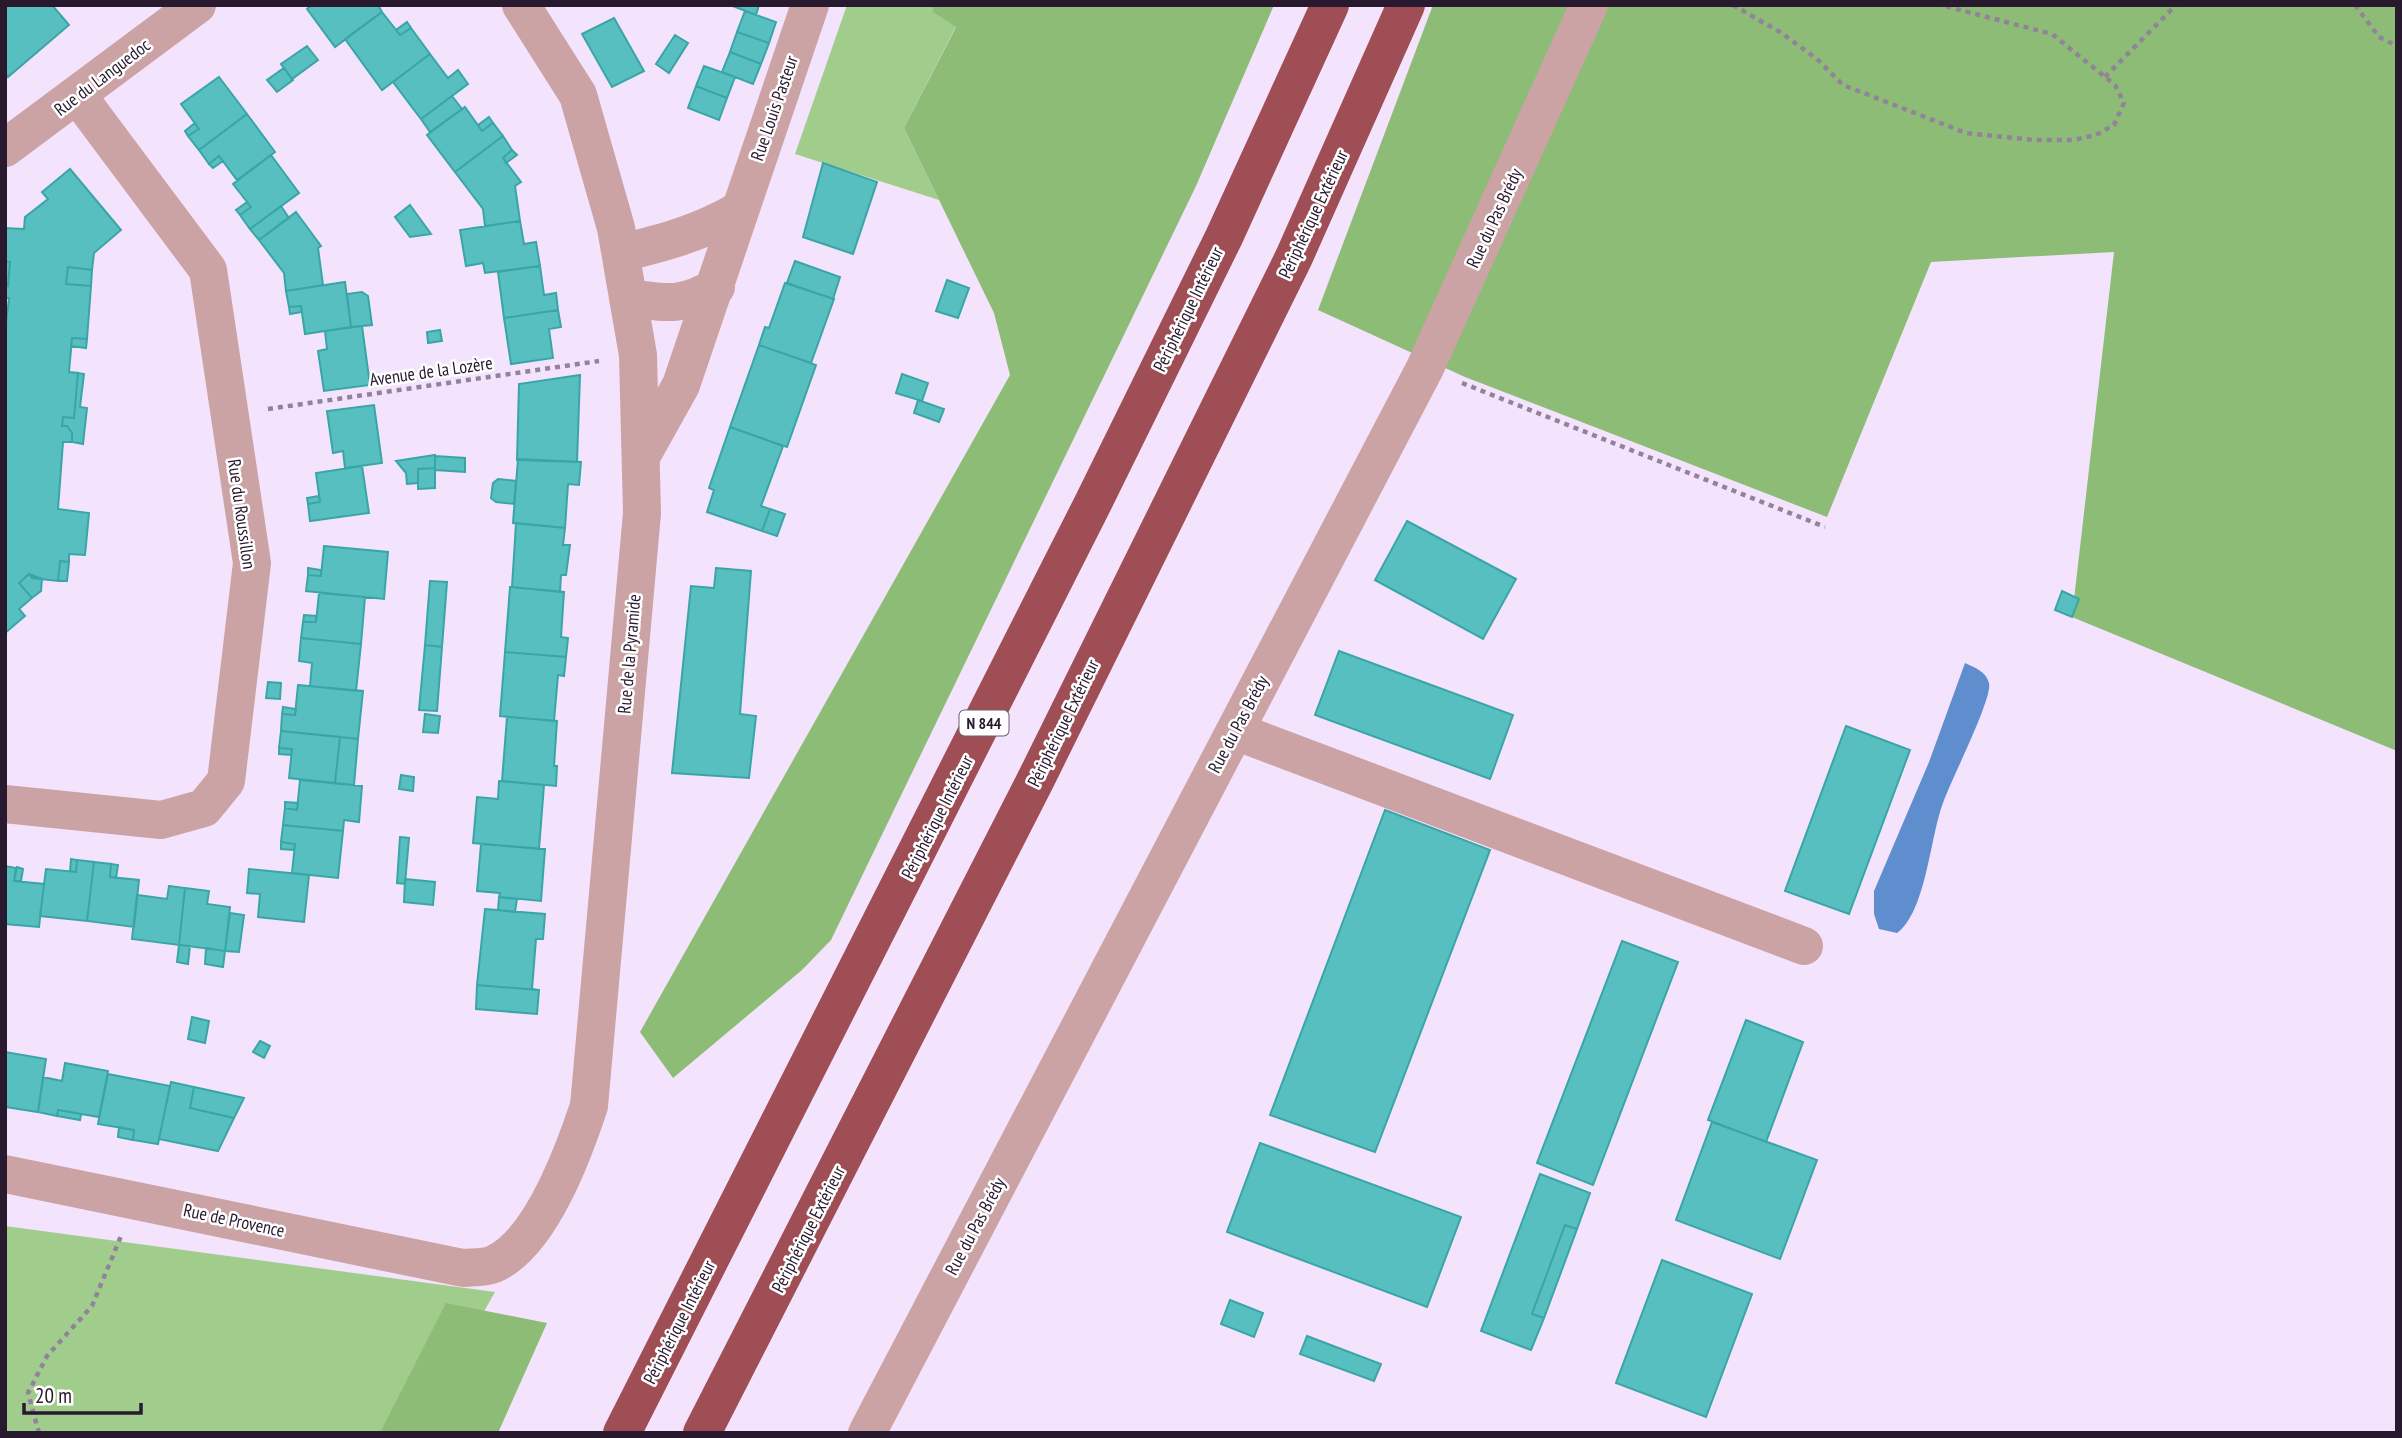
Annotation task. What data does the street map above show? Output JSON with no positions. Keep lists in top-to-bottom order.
{
  "streets": {
    "highway": ["Périphérique Extérieur", "Périphérique Intérieur", "N 844"],
    "street": [
      "Rue du Languedoc",
      "Rue Louis Pasteur",
      "Rue du Pas Brédy",
      "Rue du Roussillon",
      "Rue de la Pyramide",
      "Rue de Provence"
    ],
    "path": ["Avenue de la Lozère"]
  },
  "crossings": [
    ["Rue du Languedoc", "Rue du Roussillon"],
    ["Rue Louis Pasteur", "Rue de la Pyramide"],
    ["Avenue de la Lozère", "Rue du Roussillon"],
    ["Avenue de la Lozère", "Rue de la Pyramide"],
    ["Rue de la Pyramide", "Rue de Provence"]
  ],
  "scale_bar": "20 m"
}
